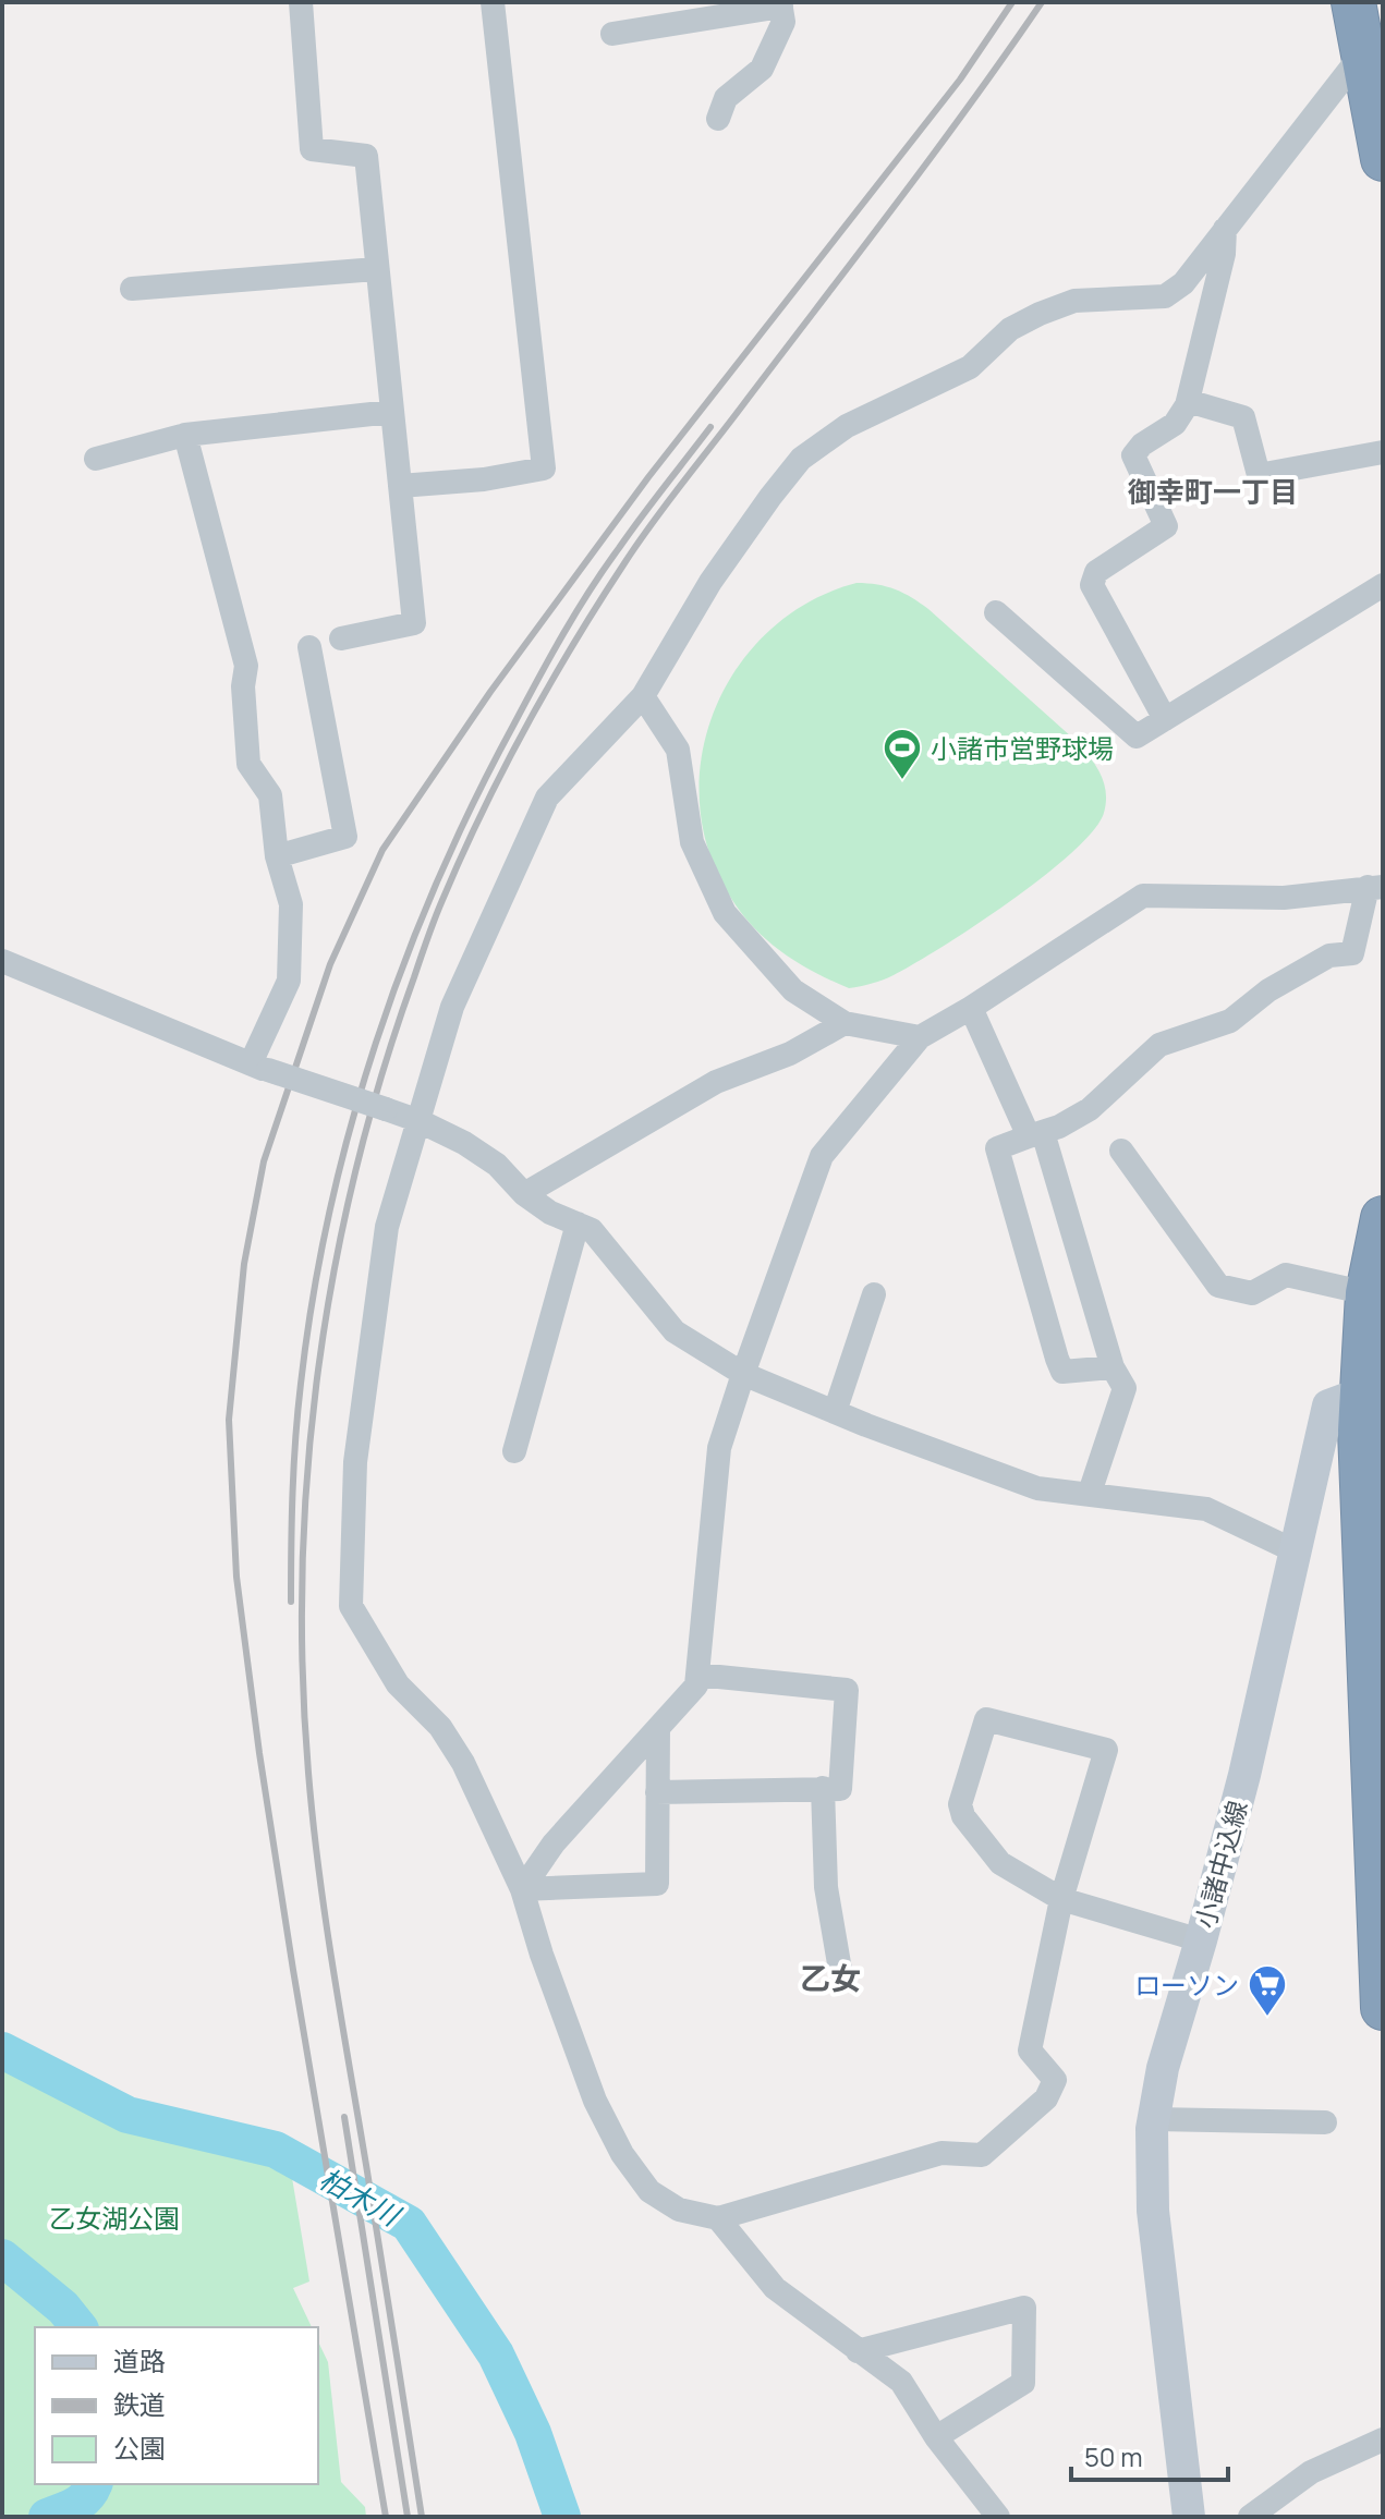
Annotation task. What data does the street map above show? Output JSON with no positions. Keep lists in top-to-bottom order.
{
  "streets": {
    "main road": ["小諸中込線"]
  },
  "districts": ["御幸町一丁目", "乙女"],
  "water": ["柏木川"],
  "parks": ["乙女湖公園"],
  "places": {
    "sports": ["小諸市営野球場"],
    "supermarket": ["ローソン"]
  },
  "legend": ["道路", "鉄道", "公園"],
  "scale_bar": "50 m"
}
